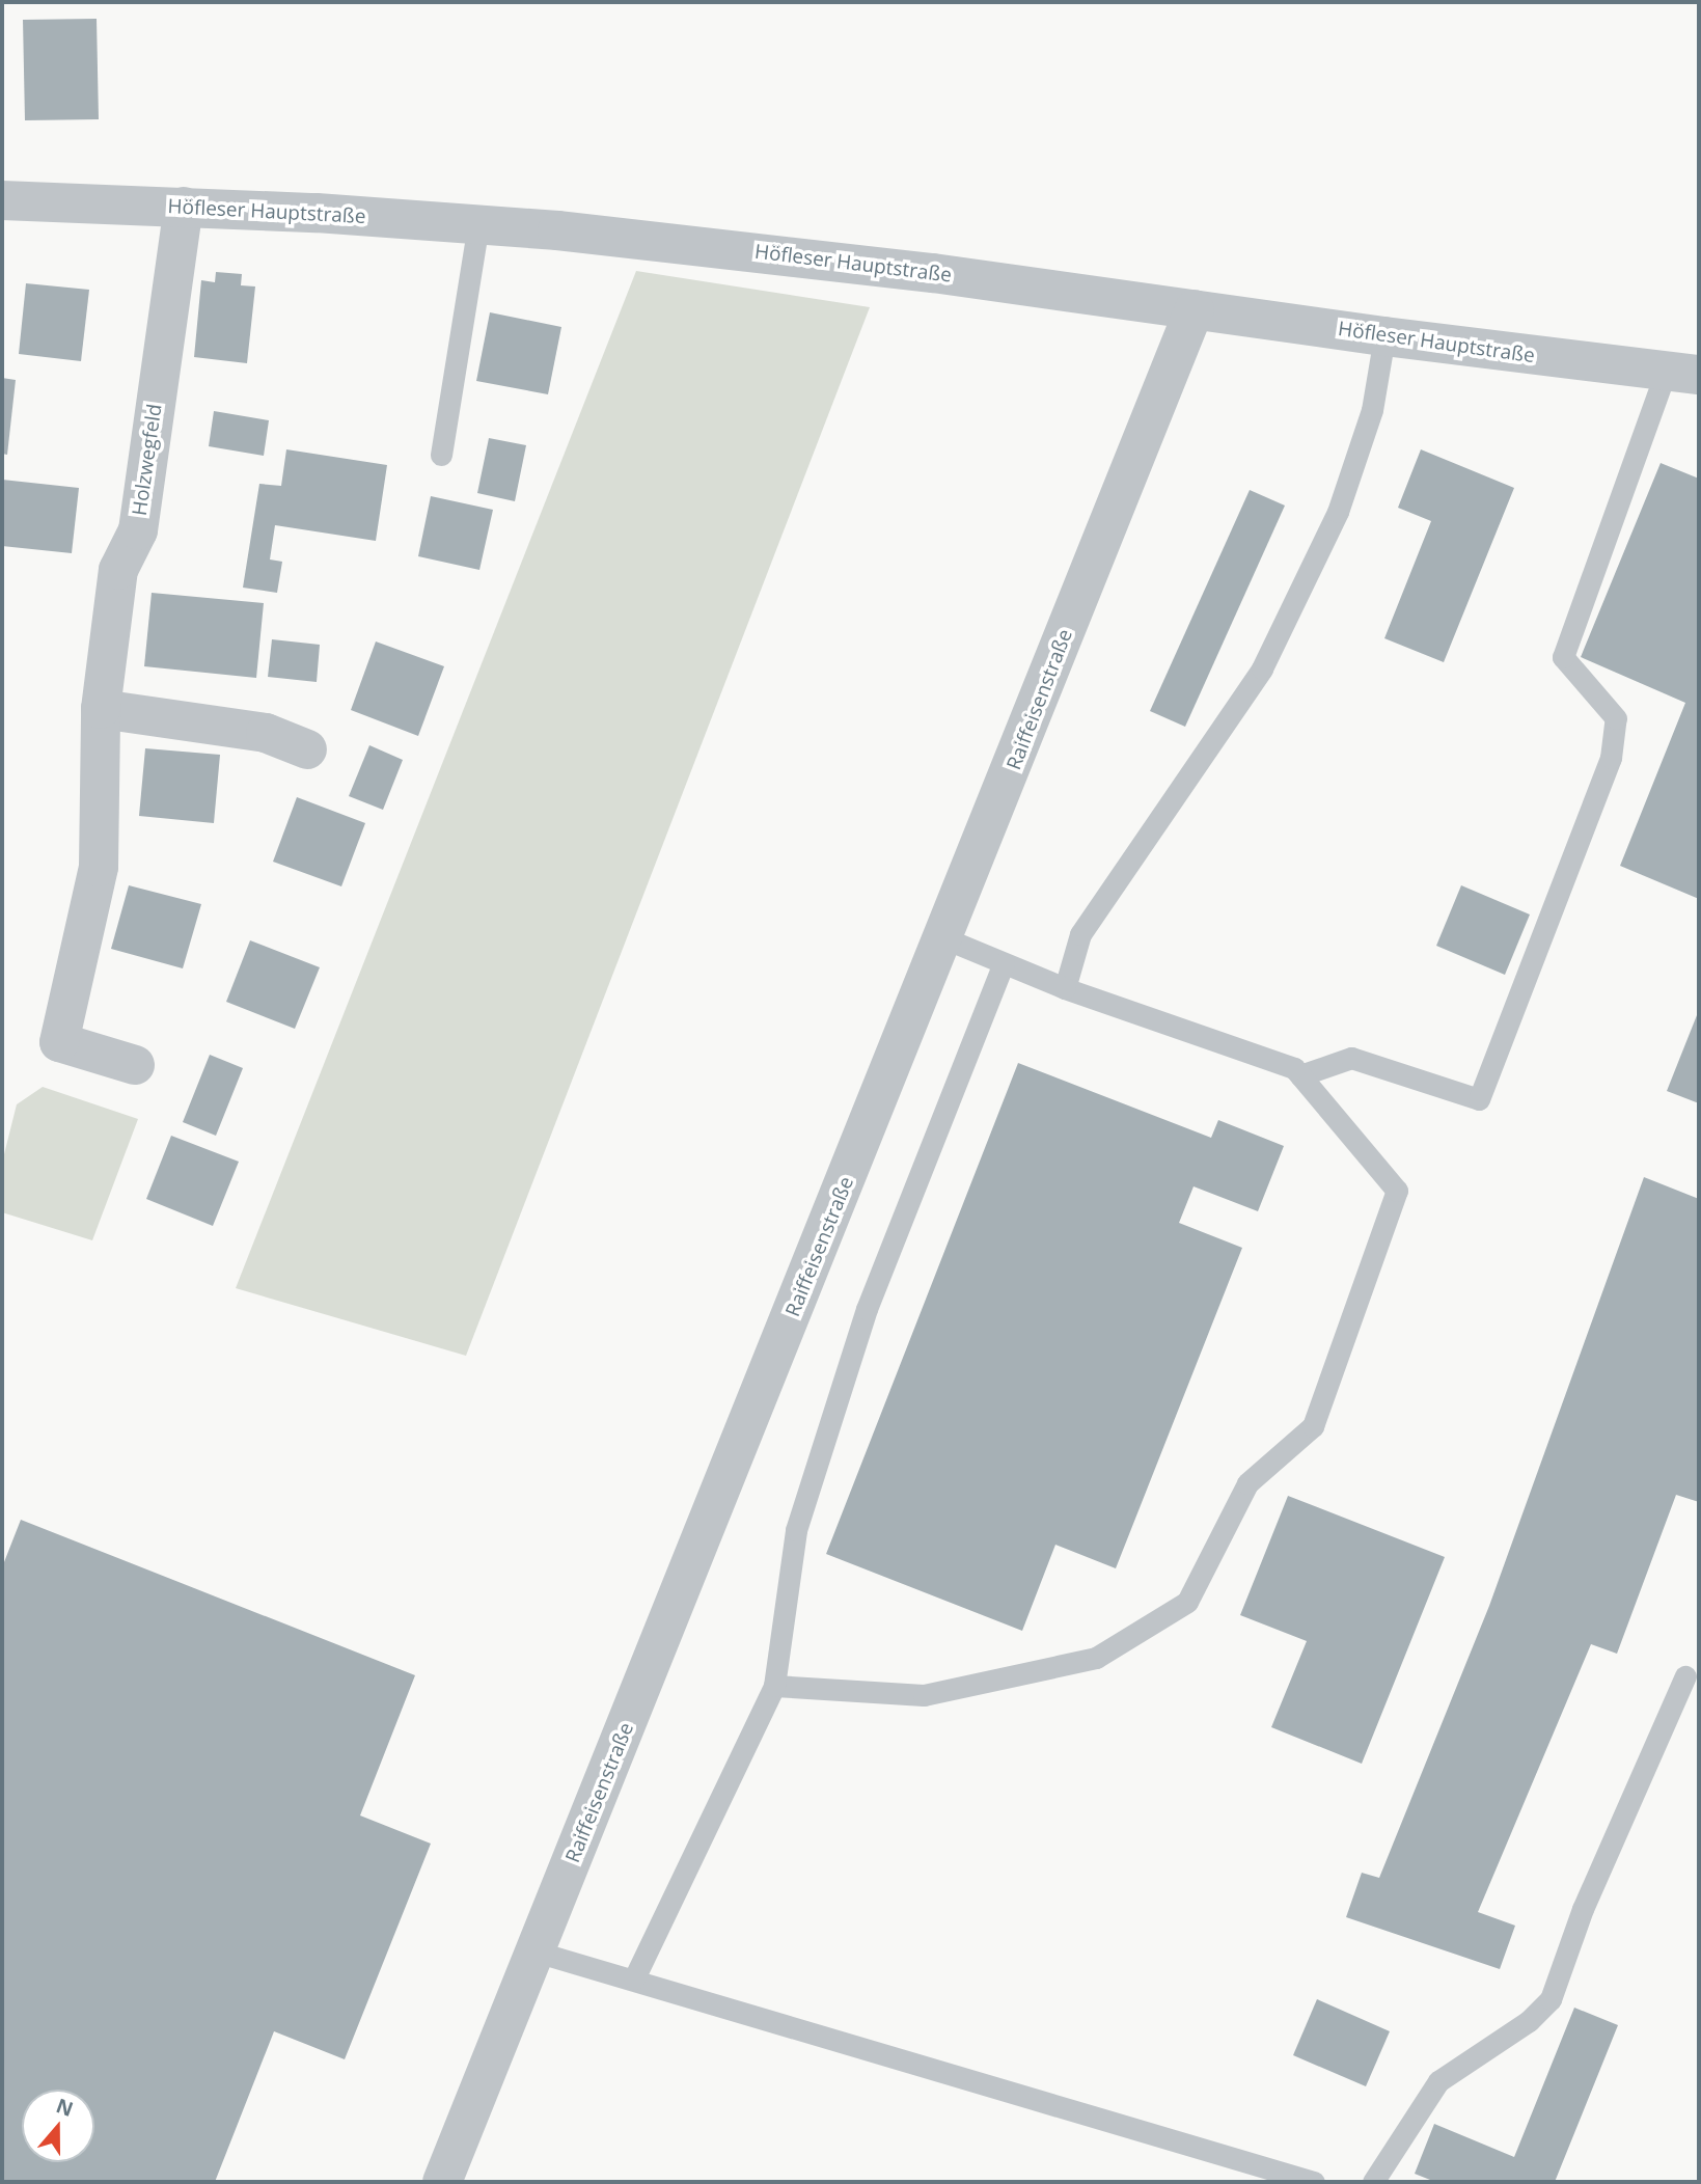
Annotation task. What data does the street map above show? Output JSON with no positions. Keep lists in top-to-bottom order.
{
  "streets": {
    "street": ["Höfleser Hauptstraße", "Holzwegfeld", "Raiffeisenstraße"]
  },
  "crossings": [
    ["Höfleser Hauptstraße", "Holzwegfeld"],
    ["Höfleser Hauptstraße", "Raiffeisenstraße"]
  ],
  "north": "top"
}
